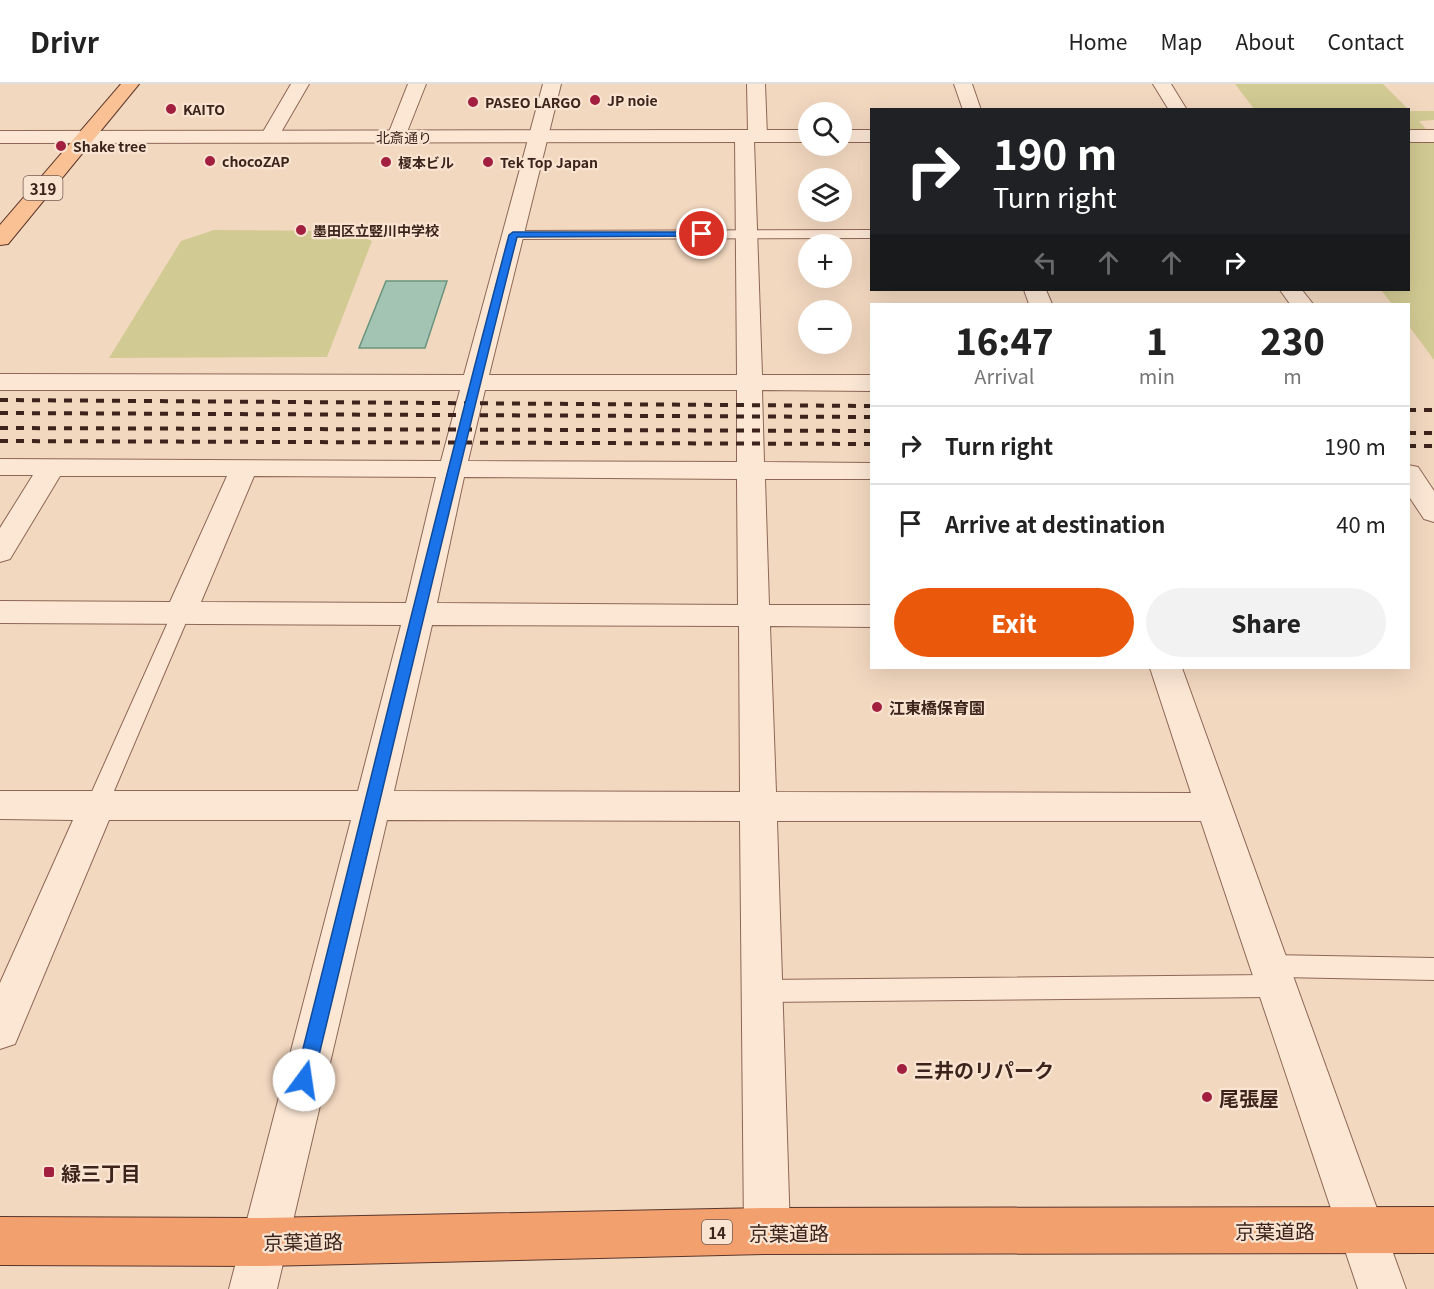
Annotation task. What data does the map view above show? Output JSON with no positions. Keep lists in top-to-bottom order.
{
  "streets": {
    "highway": ["京葉道路", "14"],
    "main road": ["319"],
    "street": ["北斎通り"]
  },
  "crossings": [
    ["北斎通り", "319"]
  ],
  "places": {
    "other": [
      "JP noie",
      "PASEO LARGO",
      "KAITO",
      "Shake tree",
      "chocoZAP",
      "榎本ビル",
      "Tek Top Japan",
      "墨田区立竪川中学校",
      "江東橋保育園",
      "三井のリパーク",
      "尾張屋"
    ],
    "transit": ["緑三丁目"]
  },
  "page": {
    "header": "Drivr",
    "nav": [
      "Home",
      "Map",
      "About",
      "Contact"
    ],
    "map_buttons": ["+", "−"],
    "turn": ["190 m", "Turn right"],
    "eta": [
      "16:47",
      "Arrival",
      "1",
      "min",
      "230",
      "m"
    ],
    "list": [
      {
        "name": "Turn right",
        "value": "190 m"
      },
      {
        "name": "Arrive at destination",
        "value": "40 m"
      }
    ],
    "buttons": ["Exit", "Share"]
  }
}
